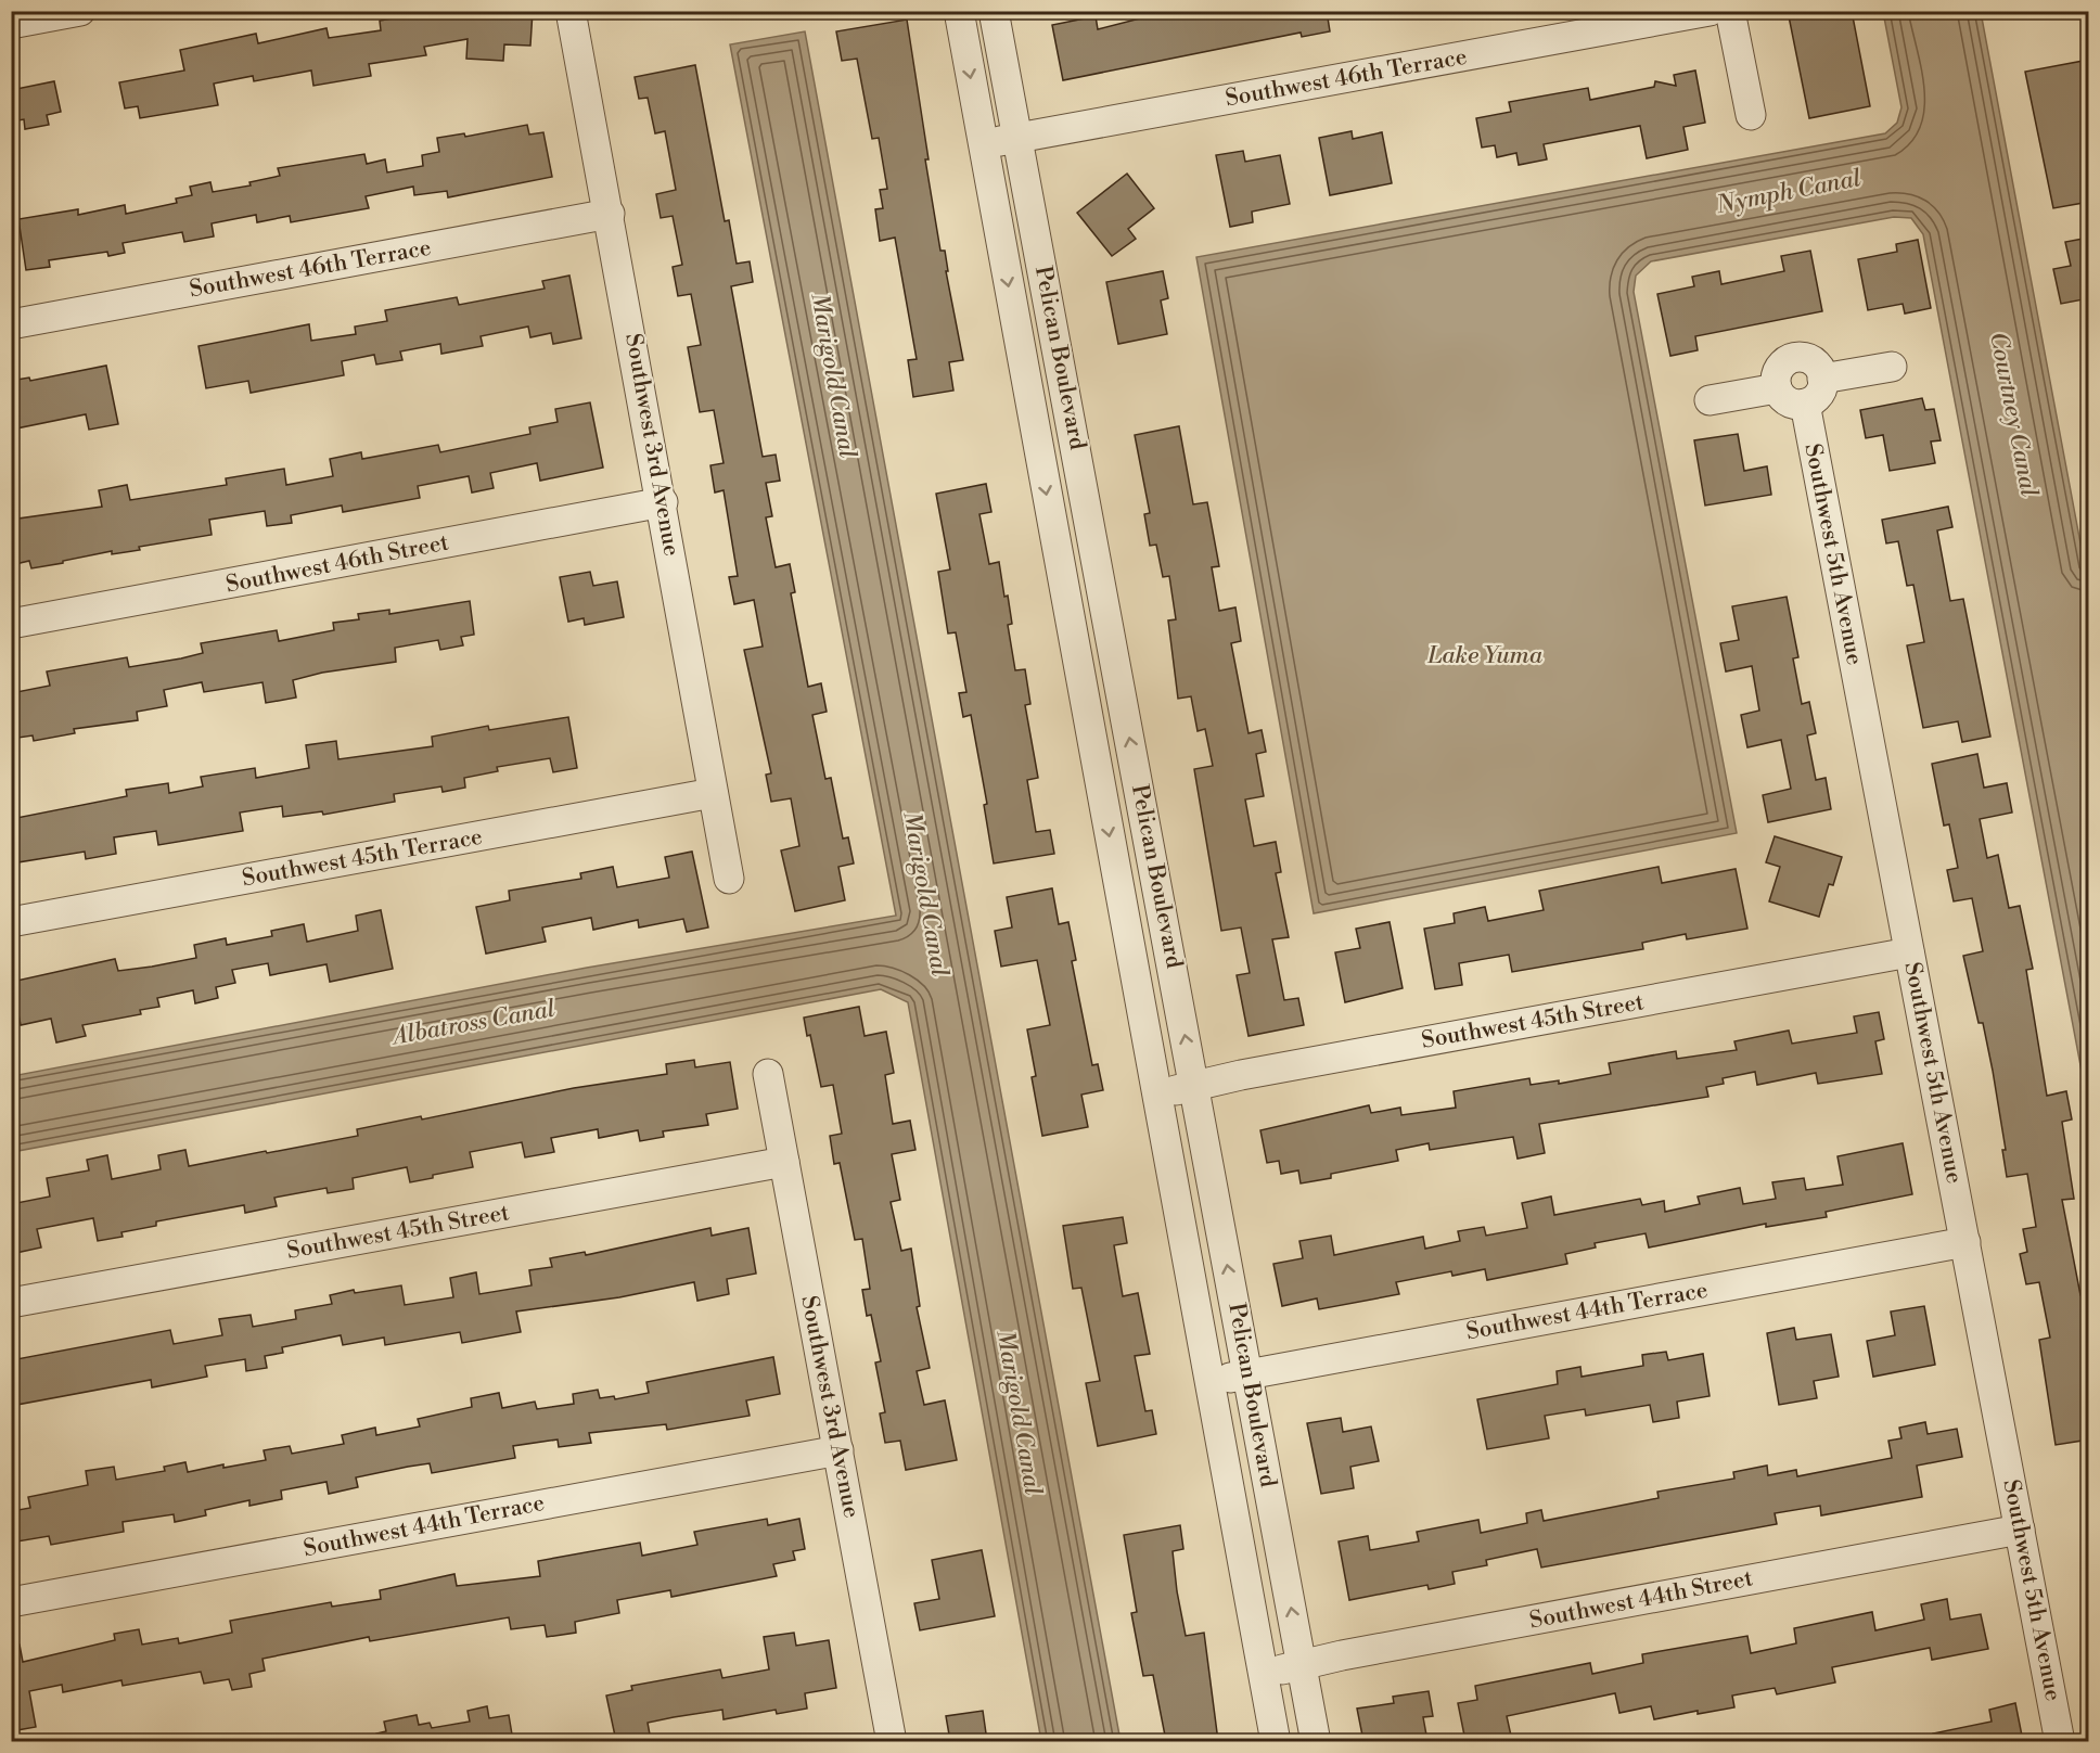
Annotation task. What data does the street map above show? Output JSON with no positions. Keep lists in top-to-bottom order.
{
  "streets": {
    "street": [
      "Southwest 46th Terrace",
      "Pelican Boulevard",
      "Southwest 3rd Avenue",
      "Southwest 5th Avenue",
      "Southwest 46th Street",
      "Southwest 45th Terrace",
      "Southwest 45th Street",
      "Southwest 44th Terrace",
      "Southwest 44th Street"
    ]
  },
  "crossings": [
    ["Southwest 46th Terrace", "Pelican Boulevard"],
    ["Southwest 46th Terrace", "Southwest 3rd Avenue"],
    ["Pelican Boulevard", "Southwest 45th Street"],
    ["Pelican Boulevard", "Southwest 44th Terrace"],
    ["Pelican Boulevard", "Southwest 44th Street"],
    ["Southwest 3rd Avenue", "Southwest 46th Street"],
    ["Southwest 3rd Avenue", "Southwest 45th Terrace"],
    ["Southwest 3rd Avenue", "Southwest 45th Street"],
    ["Southwest 3rd Avenue", "Southwest 44th Terrace"],
    ["Southwest 5th Avenue", "Southwest 45th Street"],
    ["Southwest 5th Avenue", "Southwest 44th Terrace"],
    ["Southwest 5th Avenue", "Southwest 44th Street"]
  ],
  "water": [
    "Nymph Canal",
    "Marigold Canal",
    "Courtney Canal",
    "Lake Yuma",
    "Albatross Canal"
  ]
}
